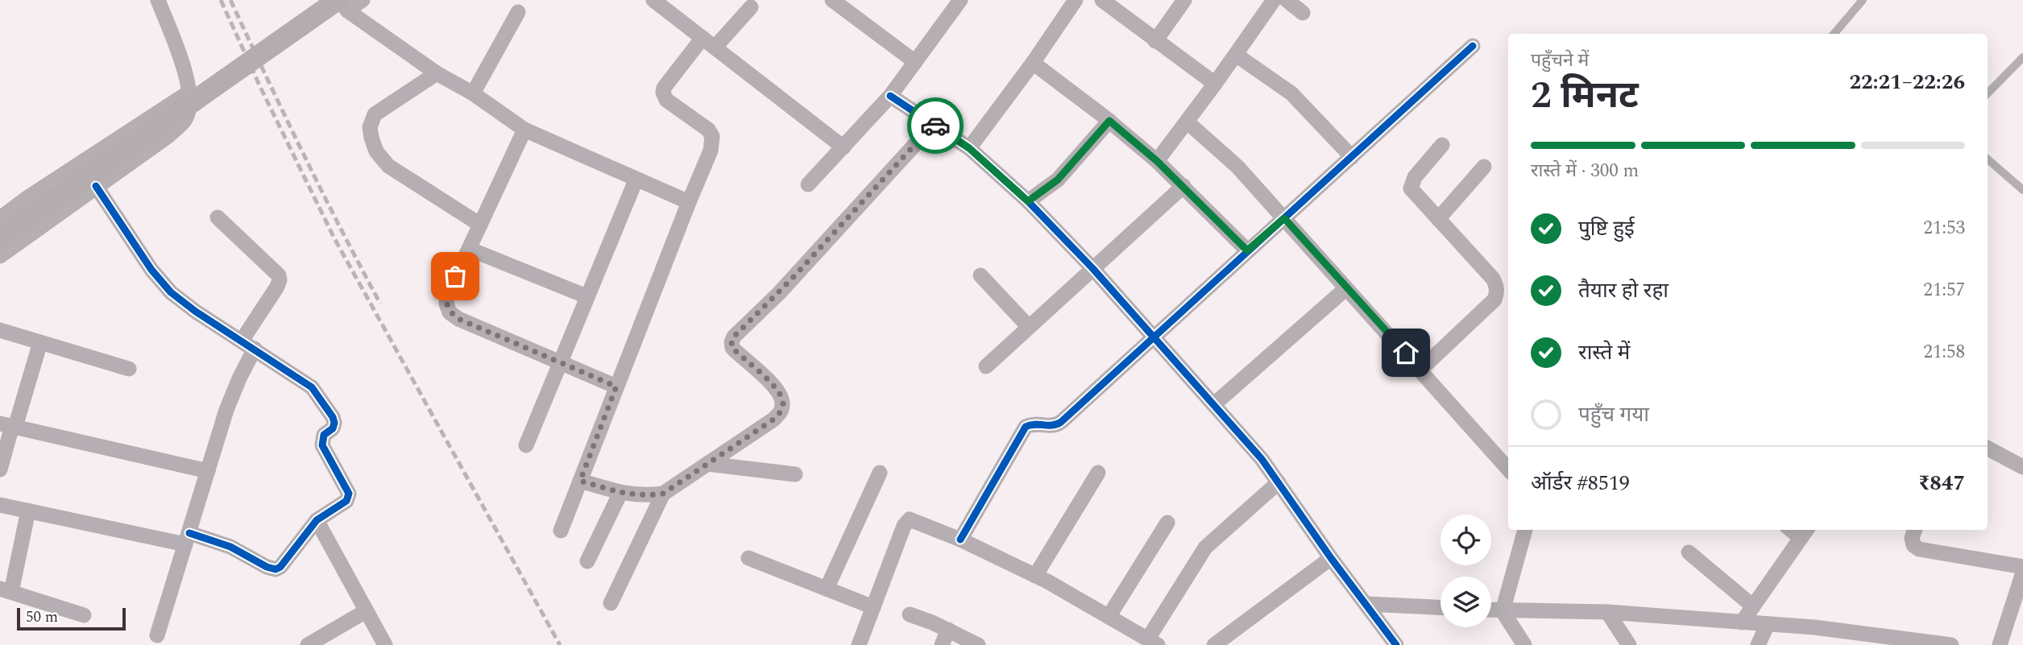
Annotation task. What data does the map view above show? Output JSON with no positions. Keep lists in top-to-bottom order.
{
  "scale_bar": "50 m",
  "page": {
    "heading": ["2 मिनट", "पहुँचने में", "22:21–22:26"],
    "panel": ["ऑर्डर #8519", "₹847"],
    "bar": "रास्ते में · 300 m",
    "list": [
      ["पुष्टि हुई", "21:53"],
      ["तैयार हो रहा", "21:57"],
      ["रास्ते में", "21:58"],
      "पहुँच गया"
    ],
    "scale": "50 m"
  }
}
